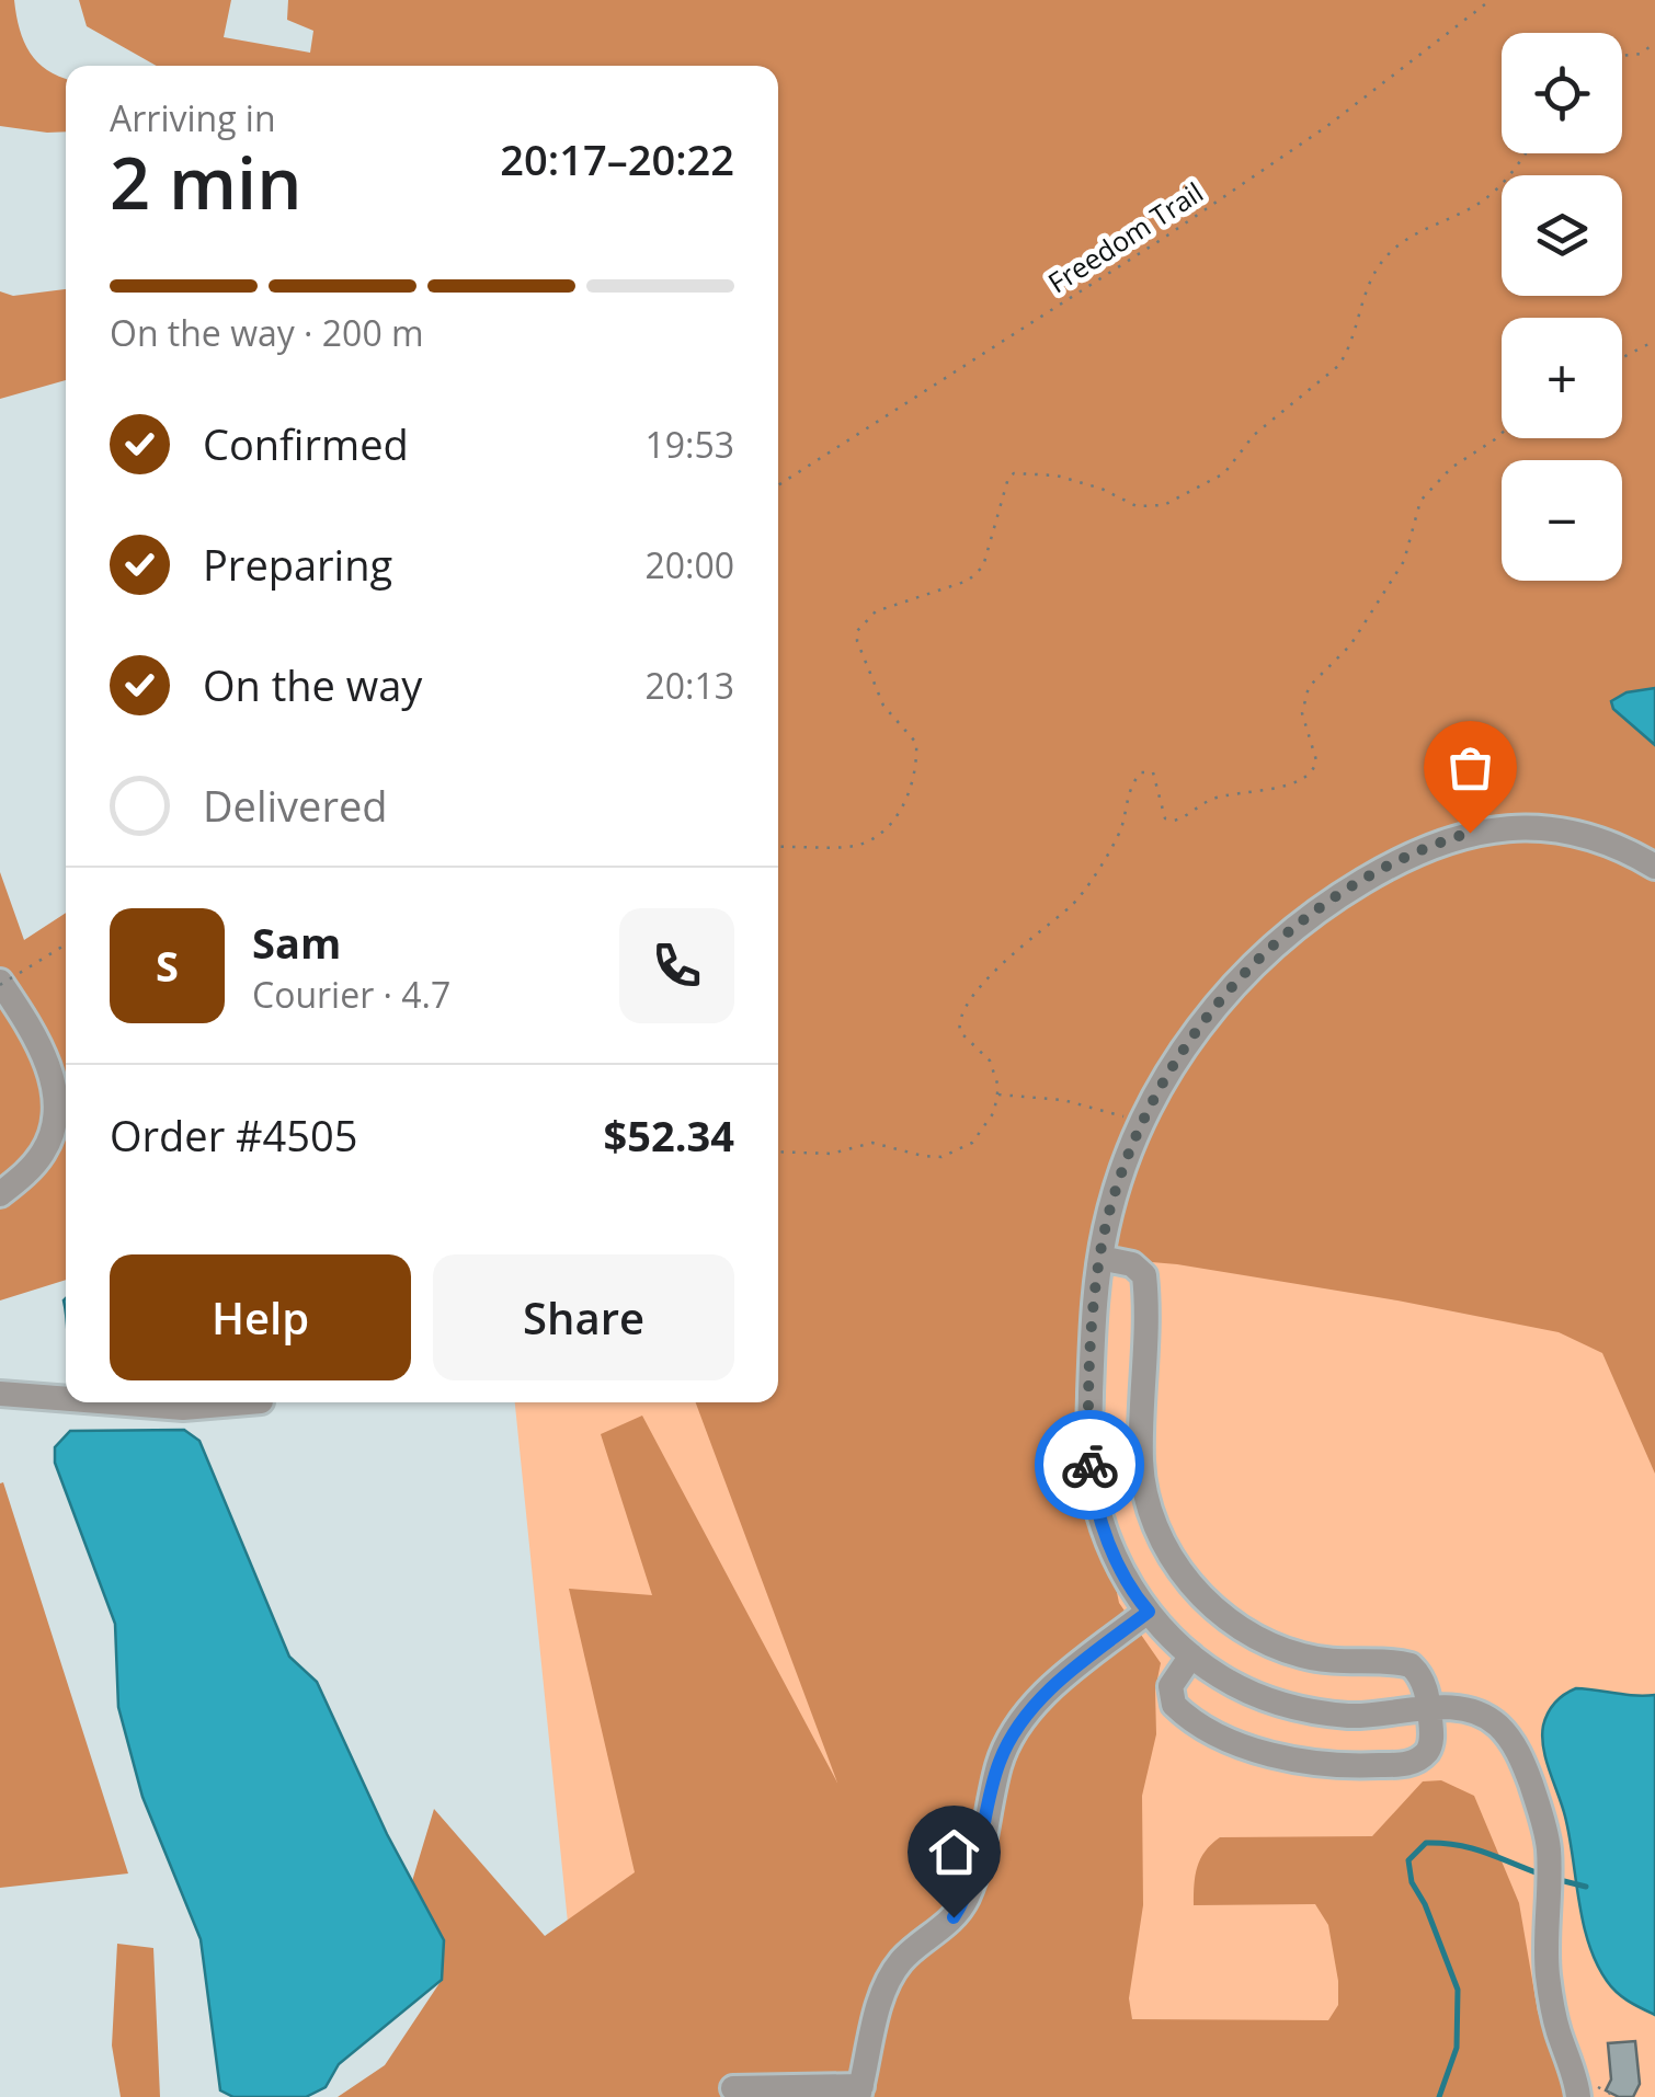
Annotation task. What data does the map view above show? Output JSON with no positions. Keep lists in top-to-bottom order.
{
  "streets": {
    "path": ["Freedom Trail"]
  },
  "page": {
    "map_buttons": ["+", "−"],
    "heading": ["2 min", "Arriving in", "20:17–20:22"],
    "panel": [
      "Sam",
      "Courier · 4.7",
      "Order #4505",
      "$52.34"
    ],
    "bar": "On the way · 200 m",
    "list": [
      ["Confirmed", "19:53"],
      ["Preparing", "20:00"],
      ["On the way", "20:13"],
      "Delivered"
    ],
    "round": "S",
    "buttons": ["Help", "Share"]
  }
}
